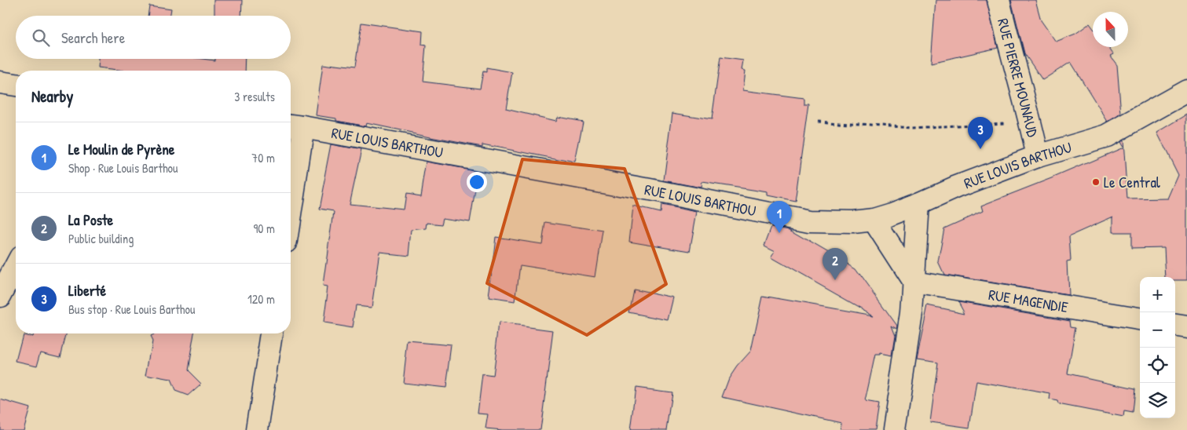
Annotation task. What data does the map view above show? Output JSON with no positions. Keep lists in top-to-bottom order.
{
  "streets": {
    "street": ["RUE PIERRE MOUNAUD", "RUE LOUIS BARTHOU", "RUE MAGENDIE"]
  },
  "crossings": [
    ["RUE PIERRE MOUNAUD", "RUE LOUIS BARTHOU"]
  ],
  "places": ["Le Central"],
  "north": "top",
  "page": {
    "search": "Search here",
    "heading": ["Nearby", "3 results"],
    "pins": ["3", "1", "2"],
    "list": [
      {
        "mark": "1",
        "name": "Le Moulin de Pyrène",
        "note": "Shop · Rue Louis Barthou",
        "value": "70 m"
      },
      {
        "mark": "2",
        "name": "La Poste",
        "note": "Public building",
        "value": "90 m"
      },
      {
        "mark": "3",
        "name": "Liberté",
        "note": "Bus stop · Rue Louis Barthou",
        "value": "120 m"
      }
    ],
    "map_buttons": ["+", "−"]
  }
}
